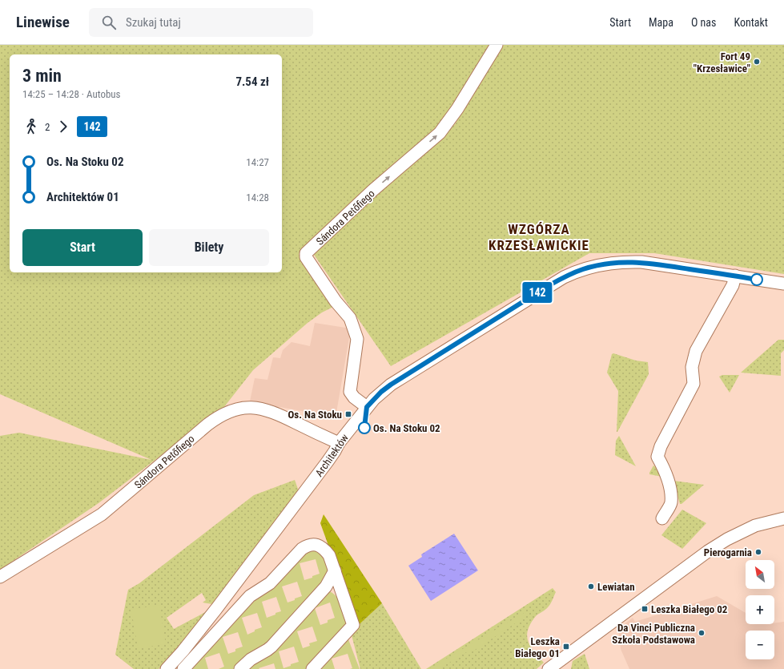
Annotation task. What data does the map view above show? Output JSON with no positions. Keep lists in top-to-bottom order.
{
  "streets": {
    "street": ["Sándora Petőfiego", "Architektów"]
  },
  "crossings": [
    ["Sándora Petőfiego", "Architektów"]
  ],
  "one_way": ["Sándora Petőfiego"],
  "districts": ["WZGÓRZA KRZESŁAWICKIE"],
  "places": {
    "other": [
      "Fort 49 \"Krzesławice\"",
      "Os. Na Stoku 02",
      "Pierogarnia",
      "Lewiatan",
      "Da Vinci Publiczna Szkoła Podstawowa"
    ],
    "transit": ["Os. Na Stoku", "Leszka Białego 02", "Leszka Białego 01"]
  },
  "lines": ["bus line 142"],
  "north": "top left",
  "page": {
    "header": "Linewise",
    "search": "Szukaj tutaj",
    "nav": [
      "Start",
      "Mapa",
      "O nas",
      "Kontakt"
    ],
    "on_map": "142",
    "heading": ["3 min", "14:25 – 14:28 · Autobus", "7.54 zł"],
    "legs": ["2", "142"],
    "list": [
      {
        "name": "Os. Na Stoku 02",
        "value": "14:27"
      },
      {
        "name": "Architektów 01",
        "value": "14:28"
      }
    ],
    "buttons": ["Start", "Bilety"],
    "map_buttons": ["+", "−"]
  }
}
